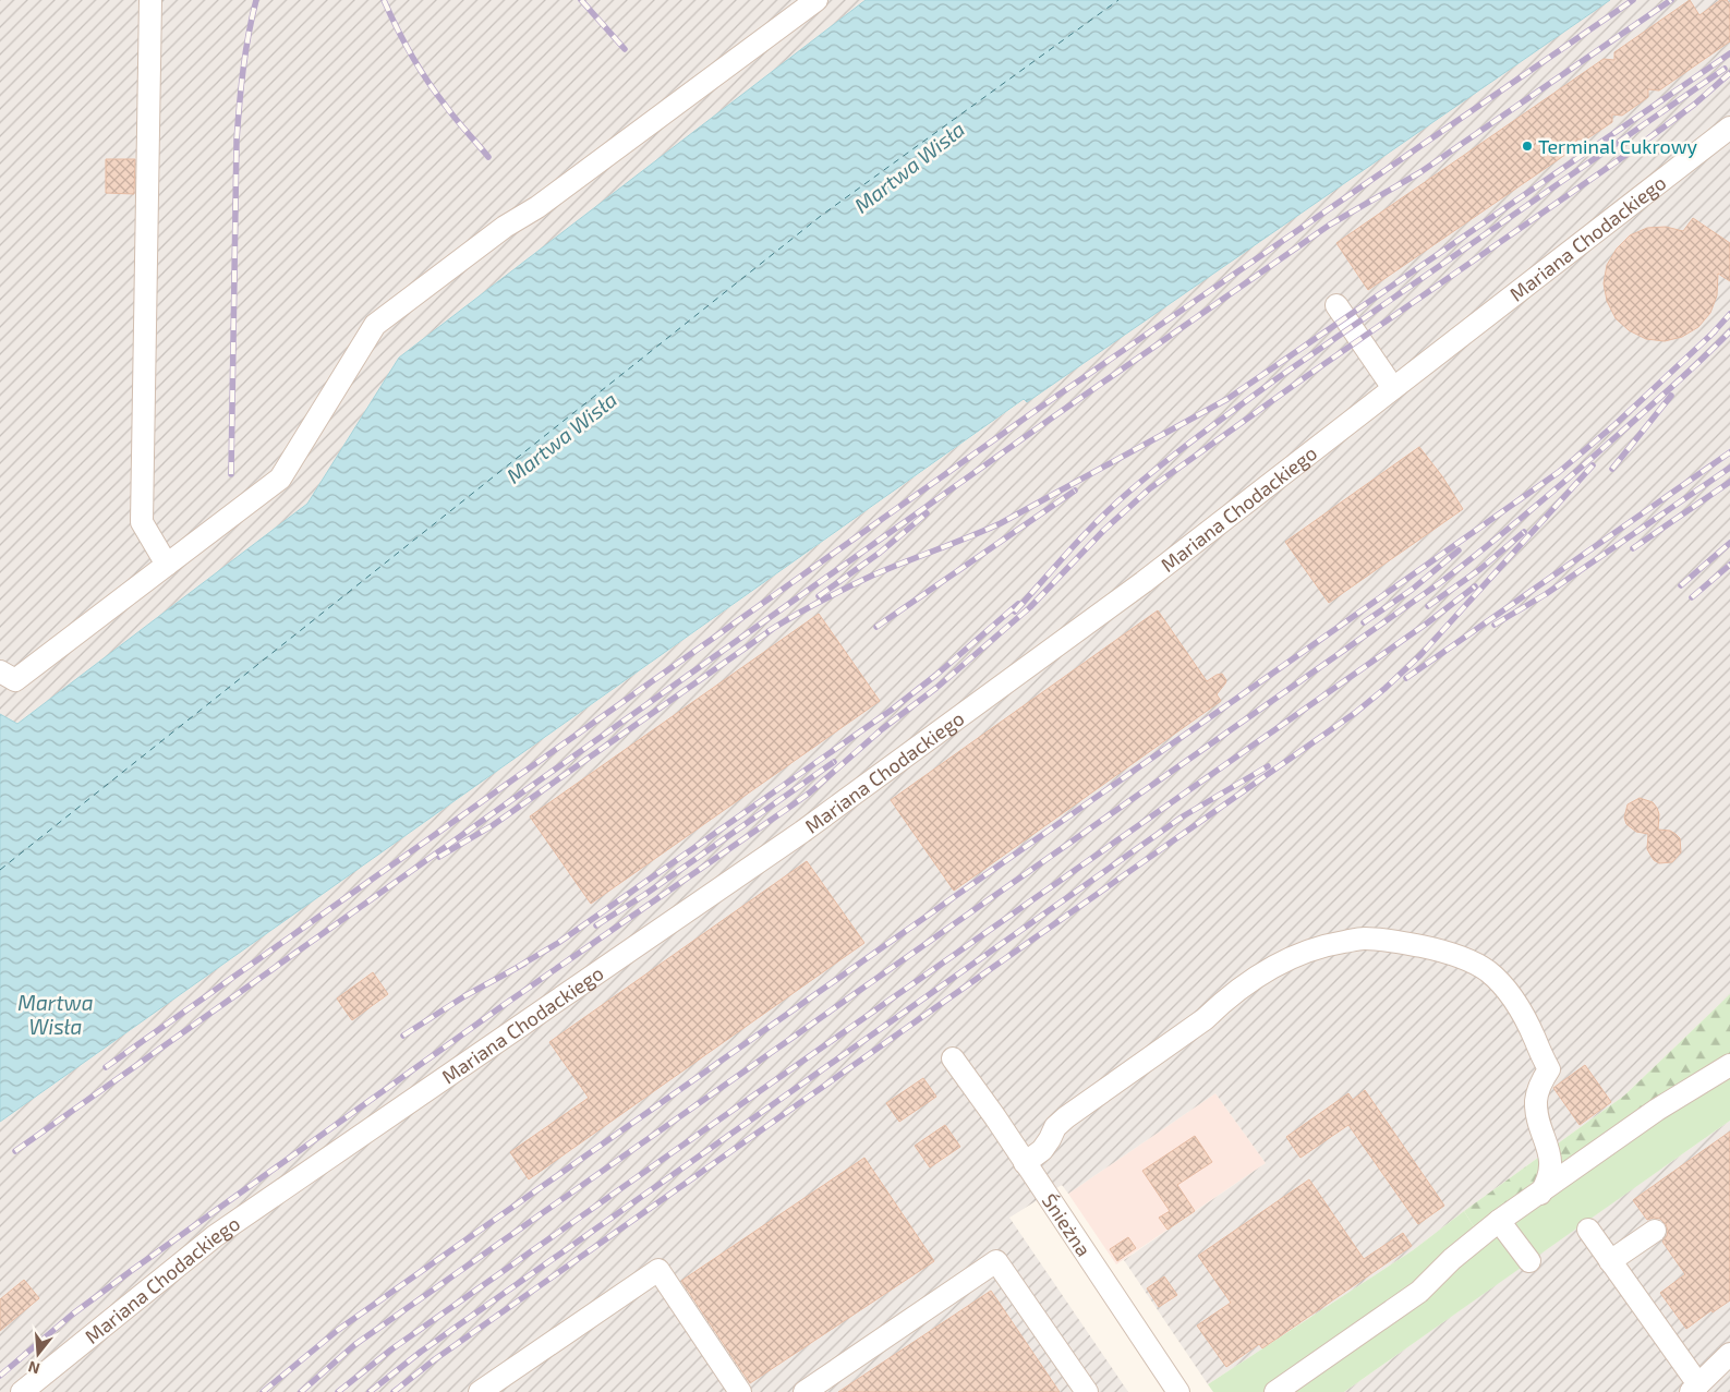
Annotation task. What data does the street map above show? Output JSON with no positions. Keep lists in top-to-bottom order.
{
  "streets": {
    "street": ["Mariana Chodackiego", "Śnieżna"]
  },
  "water": ["Martwa Wisła"],
  "places": ["Terminal Cukrowy"],
  "north": "bottom"
}
